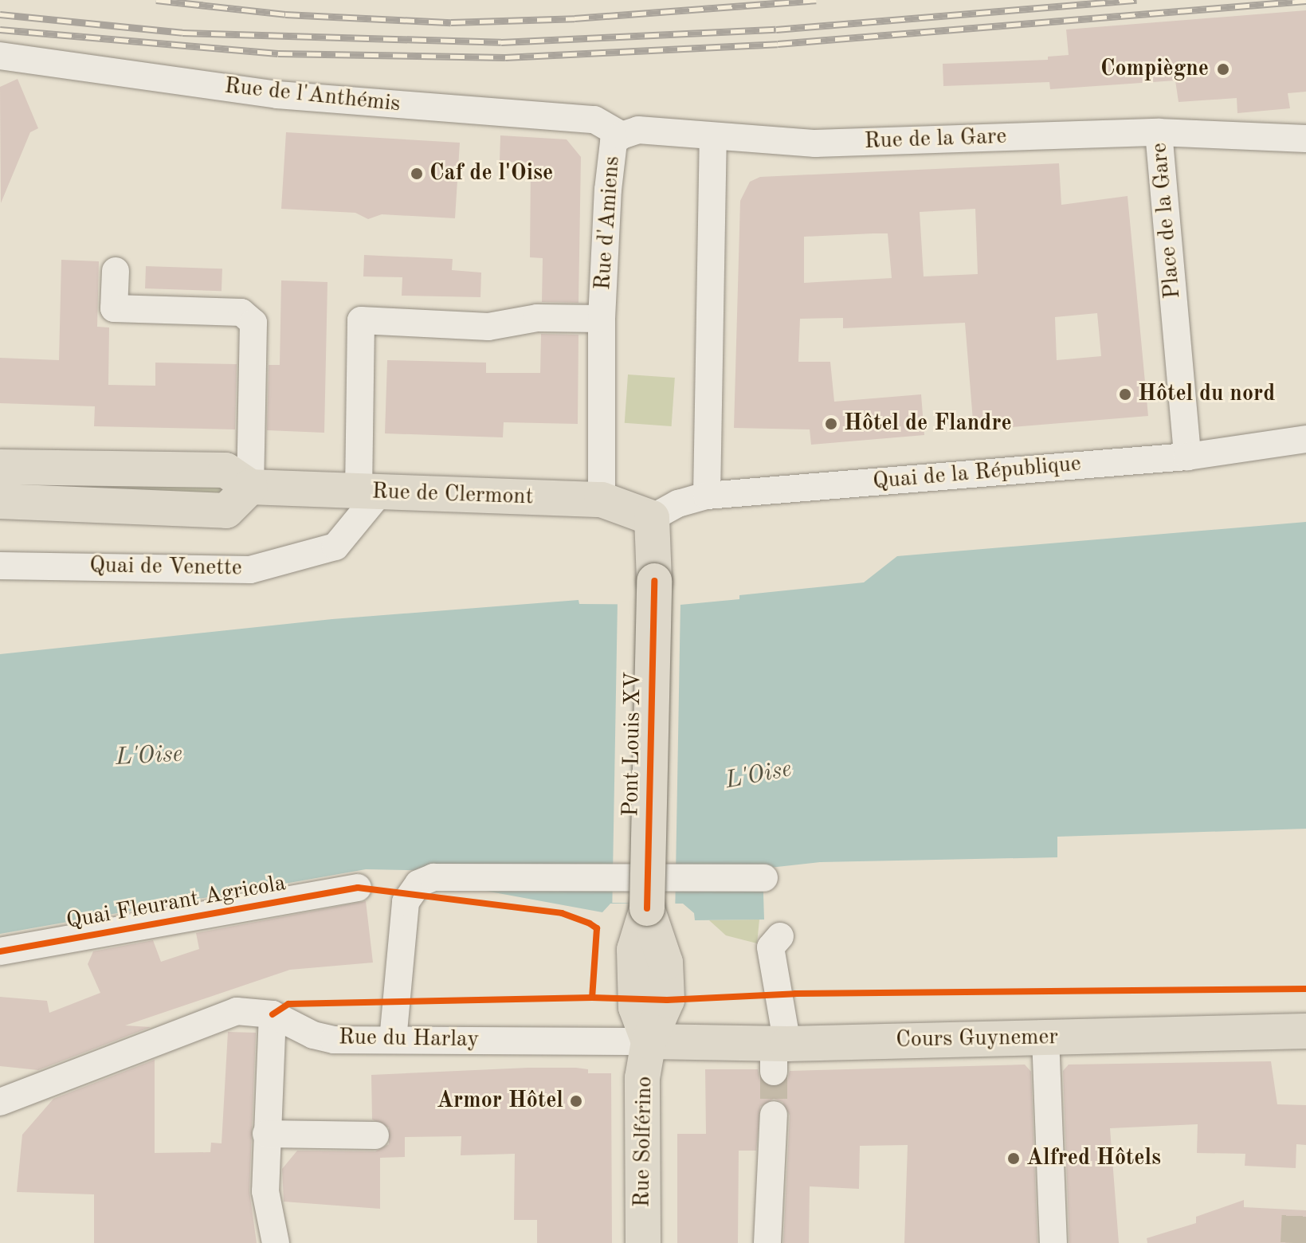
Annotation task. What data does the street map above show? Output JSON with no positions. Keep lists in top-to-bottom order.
{
  "streets": {
    "main road": [
      "Rue de Clermont",
      "Pont Louis XV",
      "Cours Guynemer",
      "Rue Solférino"
    ],
    "street": [
      "Rue de l'Anthémis",
      "Rue de la Gare",
      "Place de la Gare",
      "Rue d'Amiens",
      "Quai de la République",
      "Quai de Venette",
      "Quai Fleurant Agricola",
      "Rue du Harlay"
    ]
  },
  "crossings": [
    ["Rue de l'Anthémis", "Rue d'Amiens"],
    ["Rue de la Gare", "Place de la Gare"],
    ["Rue de la Gare", "Rue d'Amiens"],
    ["Place de la Gare", "Quai de la République"],
    ["Rue d'Amiens", "Rue de Clermont"],
    ["Quai de la République", "Rue de Clermont"],
    ["Quai de la République", "Pont Louis XV"],
    ["Rue de Clermont", "Quai de Venette"],
    ["Rue de Clermont", "Pont Louis XV"],
    ["Pont Louis XV", "Rue du Harlay"],
    ["Pont Louis XV", "Cours Guynemer"],
    ["Pont Louis XV", "Rue Solférino"],
    ["Rue du Harlay", "Cours Guynemer"],
    ["Rue du Harlay", "Rue Solférino"],
    ["Cours Guynemer", "Rue Solférino"]
  ],
  "water": ["L'Oise"],
  "places": [
    "Compiègne",
    "Caf de l'Oise",
    "Hôtel du nord",
    "Hôtel de Flandre",
    "Armor Hôtel",
    "Alfred Hôtels"
  ]
}
